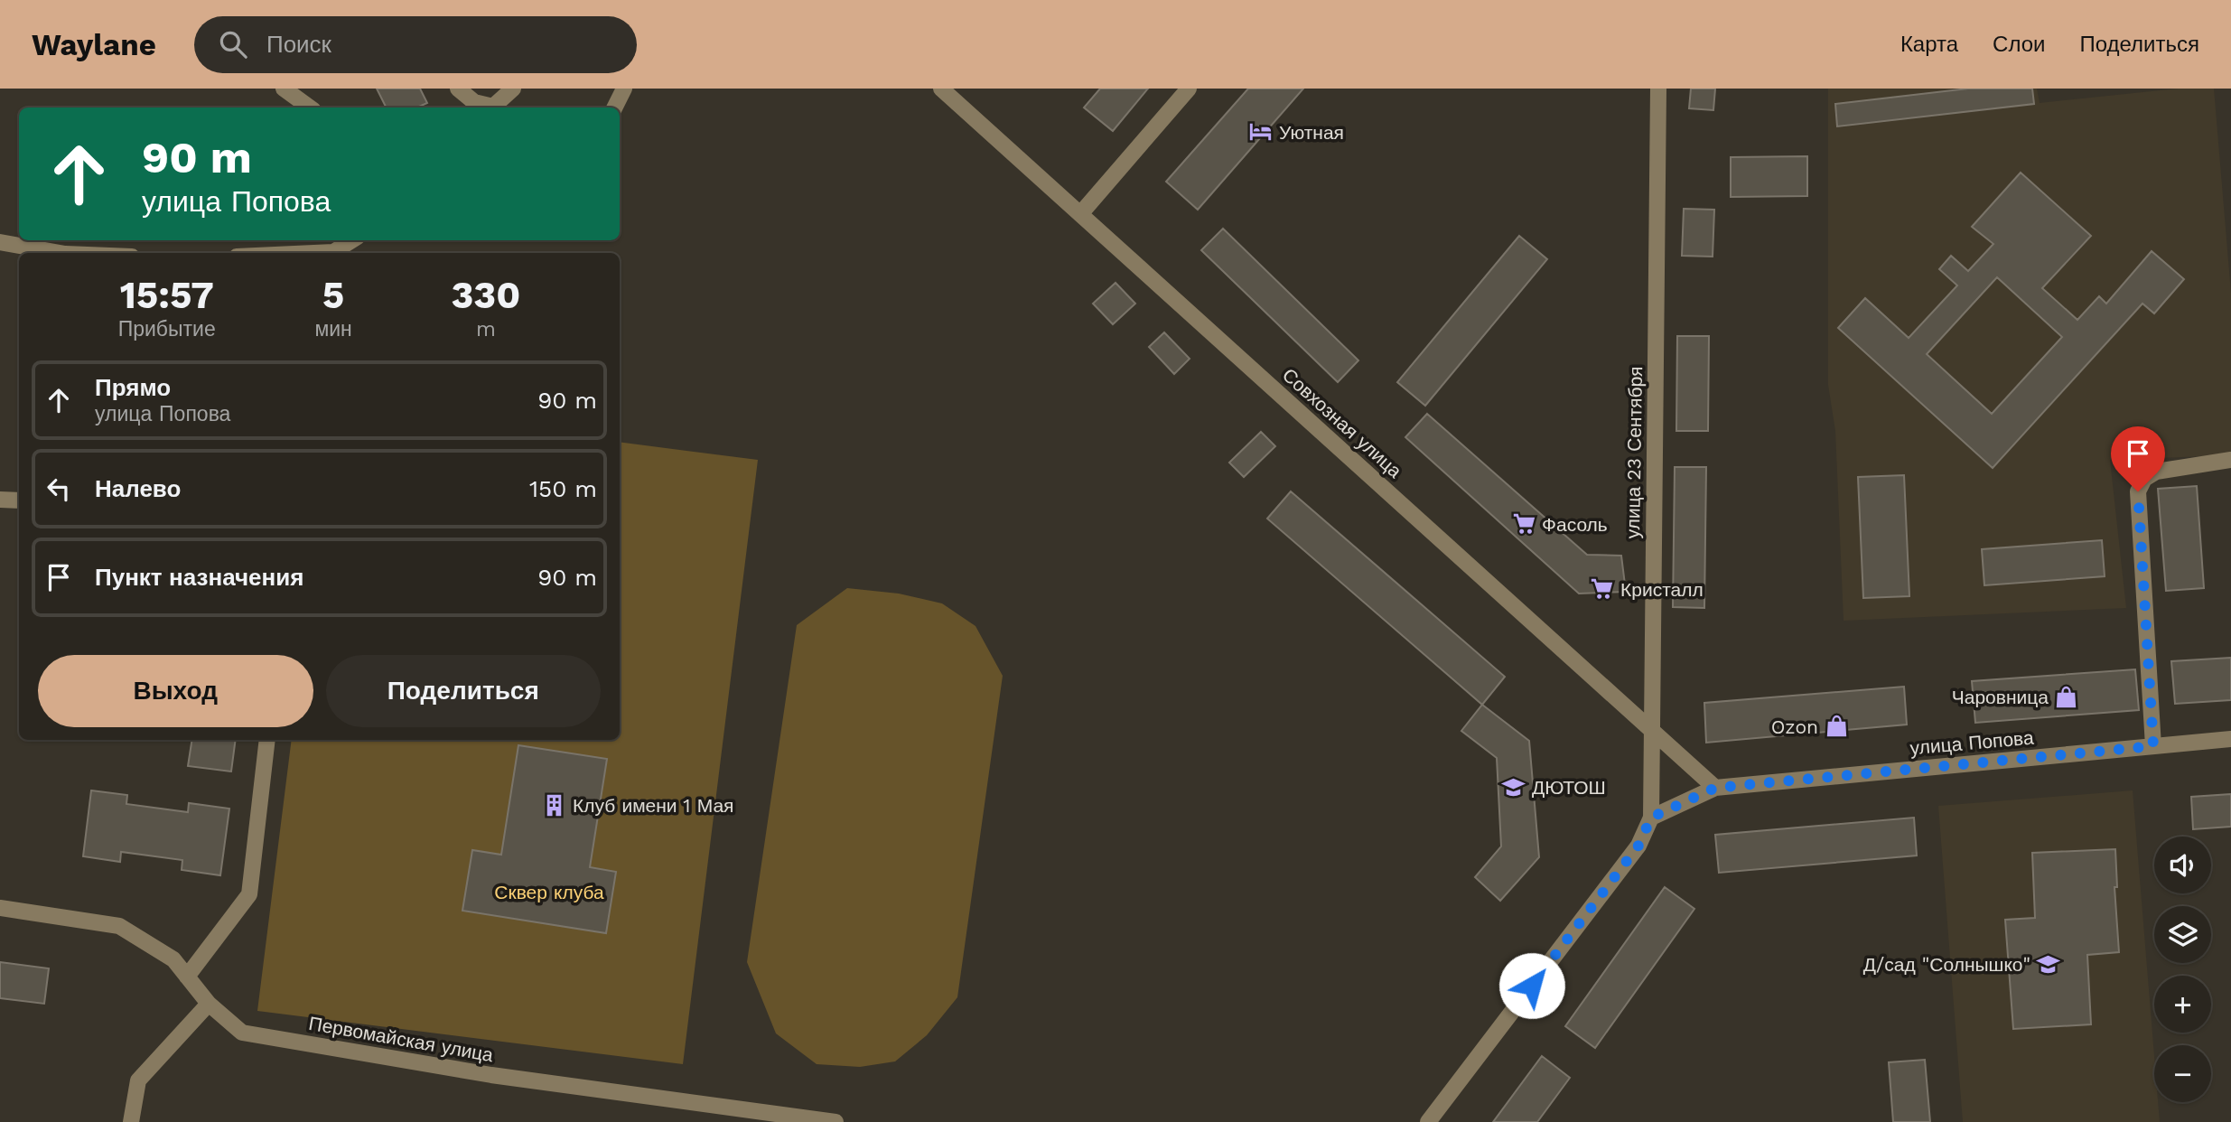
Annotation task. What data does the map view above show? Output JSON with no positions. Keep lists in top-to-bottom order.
{
  "streets": {
    "street": [
      "Совхозная улица",
      "улица 23 Сентября",
      "улица Попова",
      "Первомайская улица"
    ]
  },
  "crossings": [
    ["Совхозная улица", "улица 23 Сентября"],
    ["Совхозная улица", "улица Попова"]
  ],
  "parks": ["Сквер клуба"],
  "places": {
    "hotel": ["Уютная"],
    "supermarket": ["Фасоль", "Кристалл"],
    "shop": ["Чаровница", "Ozon"],
    "school or university": ["ДЮТОШ", "Д/сад \"Солнышко\""],
    "building": ["Клуб имени 1 Мая"]
  },
  "page": {
    "header": "Waylane",
    "search": "Поиск",
    "nav": ["Карта", "Слои", "Поделиться"],
    "turn": ["90 m", "улица Попова"],
    "eta": [
      "15:57",
      "Прибытие",
      "5",
      "мин",
      "330",
      "m"
    ],
    "list": [
      {
        "name": "Прямо",
        "note": "улица Попова",
        "value": "90 m"
      },
      {
        "name": "Налево",
        "value": "150 m"
      },
      {
        "name": "Пункт назначения",
        "value": "90 m"
      }
    ],
    "buttons": ["Выход", "Поделиться"],
    "map_buttons": ["+", "−"]
  }
}
